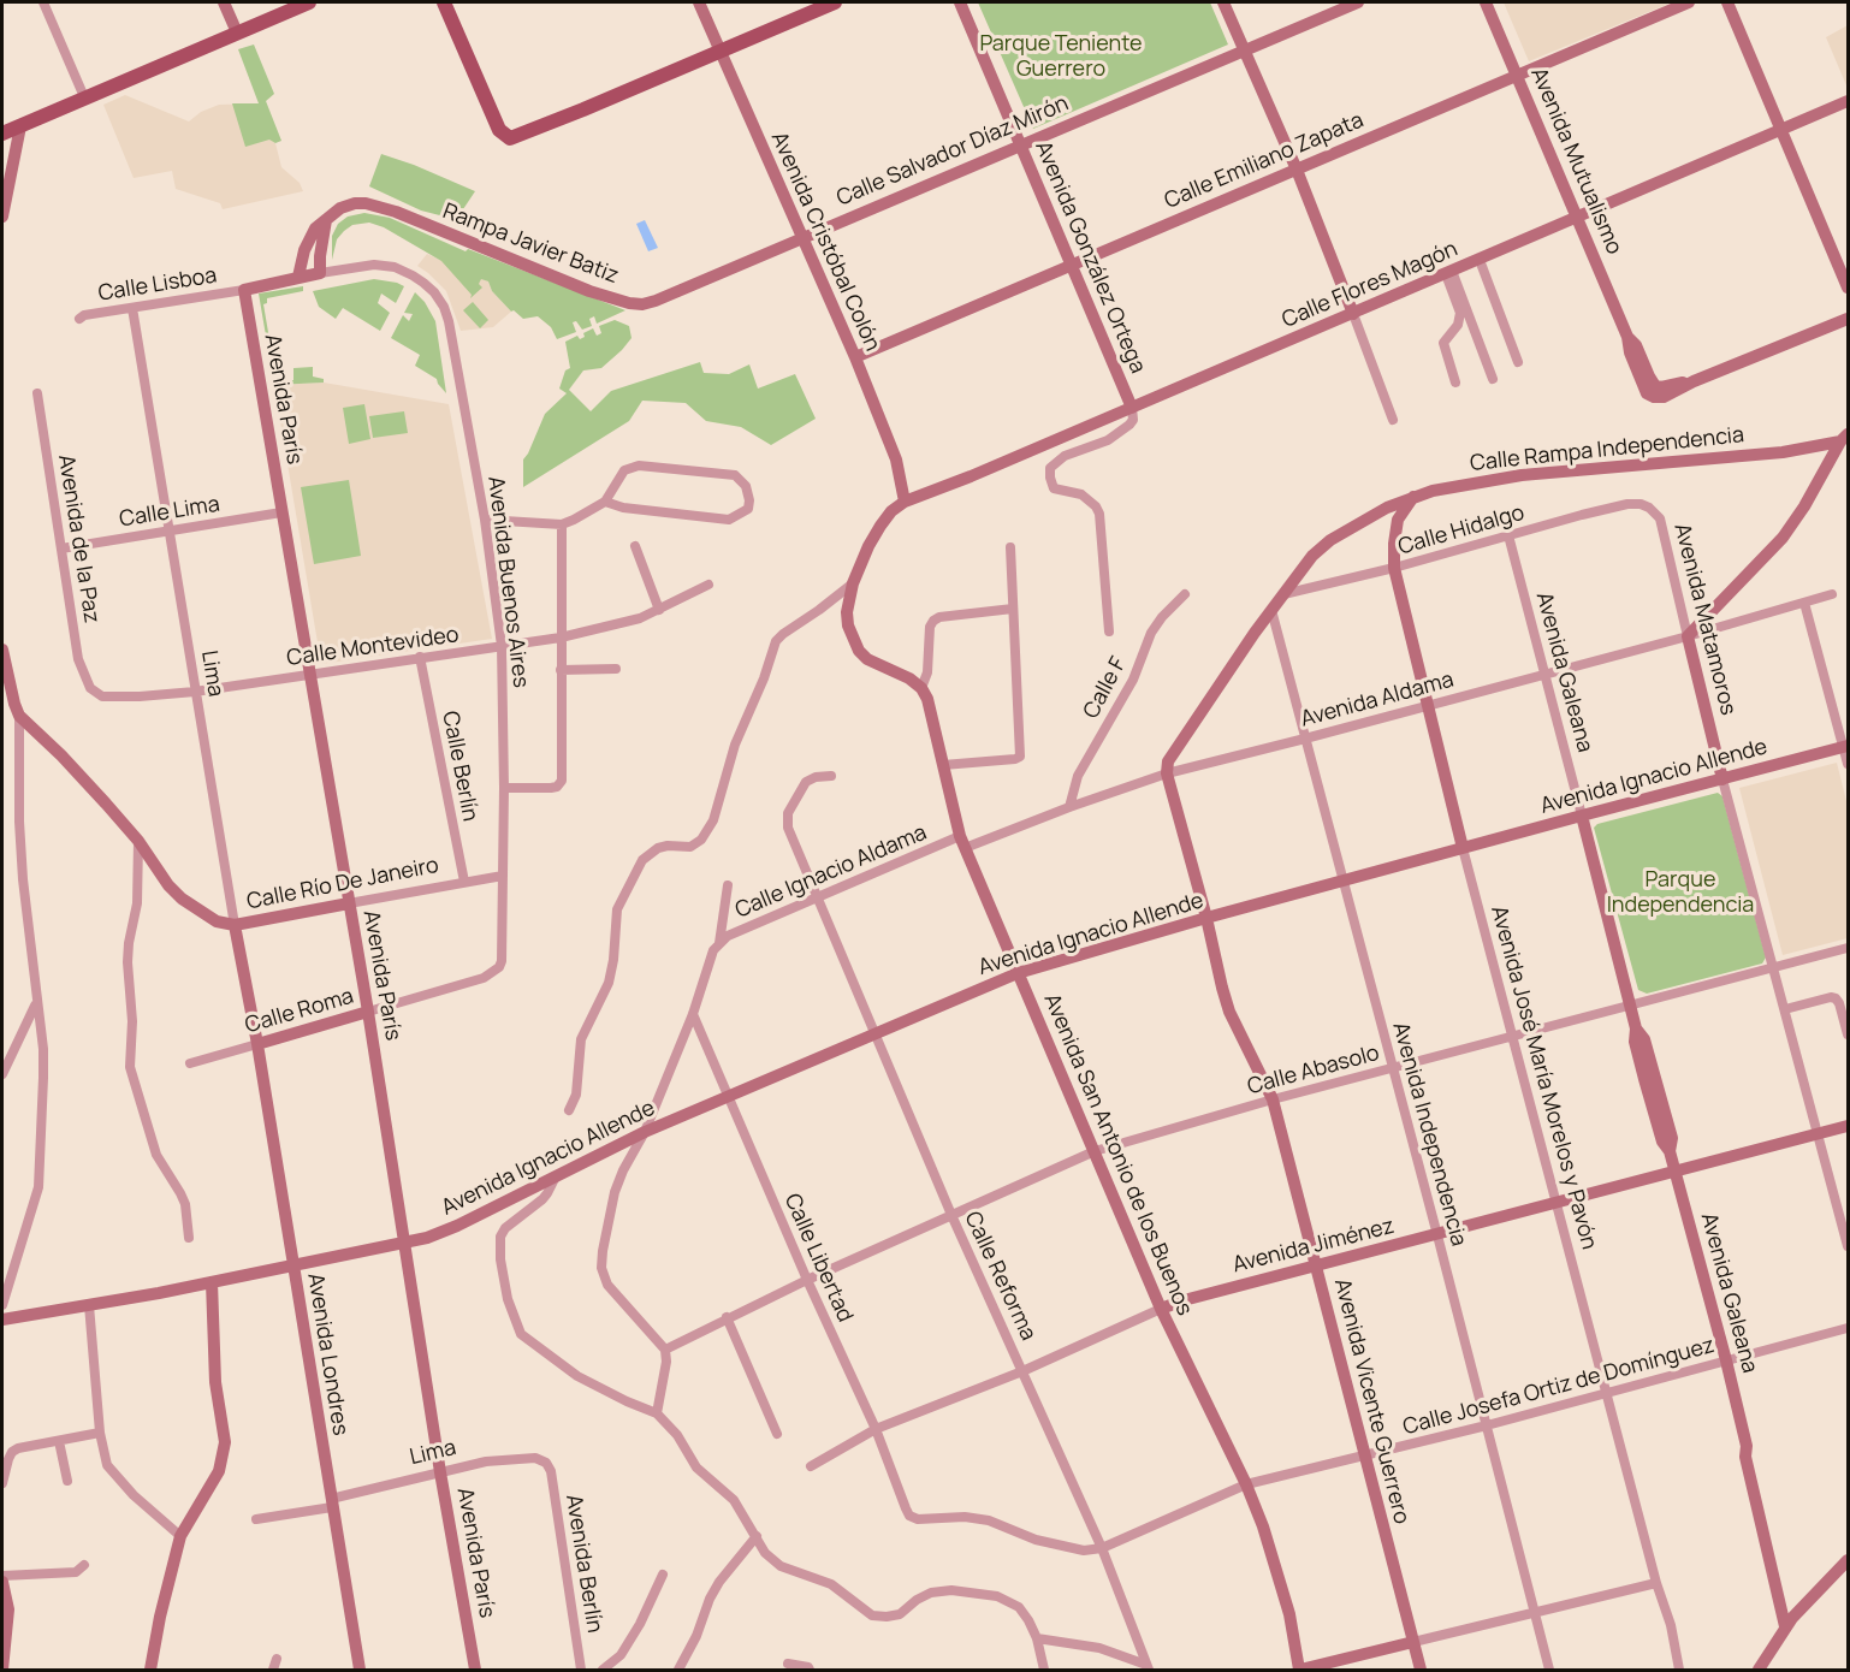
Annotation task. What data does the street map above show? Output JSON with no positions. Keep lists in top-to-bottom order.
{
  "streets": {
    "street": [
      "Calle Salvador Díaz Mirón",
      "Calle Emiliano Zapata",
      "Avenida Mutualismo",
      "Avenida Cristóbal Colón",
      "Rampa Javier Batiz",
      "Avenida González Ortega",
      "Calle Lisboa",
      "Calle Flores Magón",
      "Avenida París",
      "Calle Rampa Independencia",
      "Calle Lima",
      "Calle Hidalgo",
      "Avenida de la Paz",
      "Avenida Buenos Aires",
      "Avenida Matamoros",
      "Calle Montevideo",
      "Avenida Galeana",
      "Lima",
      "Calle F",
      "Avenida Aldama",
      "Calle Berlín",
      "Avenida Ignacio Allende",
      "Calle Ignacio Aldama",
      "Calle Río De Janeiro",
      "Calle Roma",
      "Calle Abasolo",
      "Avenida José María Morelos y Pavón",
      "Avenida Independencia",
      "Avenida San Antonio de los Buenos",
      "Avenida Jiménez",
      "Calle Libertad",
      "Calle Reforma",
      "Avenida Londres",
      "Calle Josefa Ortiz de Domínguez",
      "Avenida Vicente Guerrero",
      "Avenida Berlín"
    ]
  },
  "crossings": [
    ["Calle Salvador Díaz Mirón", "Avenida Cristóbal Colón"],
    ["Calle Salvador Díaz Mirón", "Rampa Javier Batiz"],
    ["Calle Salvador Díaz Mirón", "Avenida González Ortega"],
    ["Calle Emiliano Zapata", "Avenida Mutualismo"],
    ["Calle Emiliano Zapata", "Avenida Cristóbal Colón"],
    ["Calle Emiliano Zapata", "Avenida González Ortega"],
    ["Avenida Mutualismo", "Calle Flores Magón"],
    ["Avenida Cristóbal Colón", "Rampa Javier Batiz"],
    ["Avenida Cristóbal Colón", "Calle Flores Magón"],
    ["Avenida González Ortega", "Calle Flores Magón"],
    ["Calle Lisboa", "Avenida París"],
    ["Calle Lisboa", "Lima"],
    ["Avenida París", "Calle Lima"],
    ["Avenida París", "Calle Montevideo"],
    ["Avenida París", "Lima"],
    ["Avenida París", "Avenida Ignacio Allende"],
    ["Avenida París", "Calle Río De Janeiro"],
    ["Avenida París", "Calle Roma"],
    ["Calle Rampa Independencia", "Calle Hidalgo"],
    ["Calle Rampa Independencia", "Avenida Aldama"],
    ["Calle Rampa Independencia", "Avenida José María Morelos y Pavón"],
    ["Calle Rampa Independencia", "Avenida Independencia"],
    ["Calle Rampa Independencia", "Avenida Vicente Guerrero"],
    ["Calle Lima", "Avenida de la Paz"],
    ["Calle Lima", "Lima"],
    ["Calle Hidalgo", "Avenida Matamoros"],
    ["Calle Hidalgo", "Avenida Galeana"],
    ["Calle Hidalgo", "Avenida José María Morelos y Pavón"],
    ["Avenida de la Paz", "Calle Montevideo"],
    ["Avenida Buenos Aires", "Calle Montevideo"],
    ["Avenida Buenos Aires", "Calle Río De Janeiro"],
    ["Avenida Buenos Aires", "Calle Roma"],
    ["Avenida Matamoros", "Avenida Aldama"],
    ["Avenida Matamoros", "Avenida Ignacio Allende"],
    ["Avenida Matamoros", "Calle Abasolo"],
    ["Avenida Matamoros", "Avenida Jiménez"],
    ["Calle Montevideo", "Lima"],
    ["Calle Montevideo", "Calle Berlín"],
    ["Avenida Galeana", "Avenida Aldama"],
    ["Avenida Galeana", "Avenida Ignacio Allende"],
    ["Avenida Galeana", "Calle Abasolo"],
    ["Avenida Galeana", "Avenida Jiménez"],
    ["Avenida Galeana", "Calle Josefa Ortiz de Domínguez"],
    ["Lima", "Calle Río De Janeiro"],
    ["Lima", "Calle Roma"],
    ["Lima", "Avenida Londres"],
    ["Lima", "Avenida Berlín"],
    ["Calle F", "Avenida Aldama"],
    ["Avenida Aldama", "Calle Ignacio Aldama"],
    ["Avenida Aldama", "Avenida José María Morelos y Pavón"],
    ["Avenida Aldama", "Avenida Independencia"],
    ["Avenida Aldama", "Avenida San Antonio de los Buenos"],
    ["Avenida Aldama", "Avenida Vicente Guerrero"],
    ["Calle Berlín", "Calle Río De Janeiro"],
    ["Avenida Ignacio Allende", "Avenida José María Morelos y Pavón"],
    ["Avenida Ignacio Allende", "Avenida Independencia"],
    ["Avenida Ignacio Allende", "Avenida San Antonio de los Buenos"],
    ["Avenida Ignacio Allende", "Calle Libertad"],
    ["Avenida Ignacio Allende", "Calle Reforma"],
    ["Avenida Ignacio Allende", "Avenida Londres"],
    ["Avenida Ignacio Allende", "Avenida Vicente Guerrero"],
    ["Calle Ignacio Aldama", "Avenida San Antonio de los Buenos"],
    ["Calle Ignacio Aldama", "Calle Reforma"],
    ["Calle Roma", "Avenida Londres"],
    ["Calle Abasolo", "Avenida José María Morelos y Pavón"],
    ["Calle Abasolo", "Avenida Independencia"],
    ["Calle Abasolo", "Avenida San Antonio de los Buenos"],
    ["Calle Abasolo", "Calle Libertad"],
    ["Calle Abasolo", "Calle Reforma"],
    ["Calle Abasolo", "Avenida Vicente Guerrero"],
    ["Avenida José María Morelos y Pavón", "Avenida Jiménez"],
    ["Avenida José María Morelos y Pavón", "Calle Josefa Ortiz de Domínguez"],
    ["Avenida Independencia", "Avenida Jiménez"],
    ["Avenida Independencia", "Calle Josefa Ortiz de Domínguez"],
    ["Avenida San Antonio de los Buenos", "Avenida Jiménez"],
    ["Avenida San Antonio de los Buenos", "Calle Josefa Ortiz de Domínguez"],
    ["Avenida Jiménez", "Calle Libertad"],
    ["Avenida Jiménez", "Calle Reforma"],
    ["Avenida Jiménez", "Avenida Vicente Guerrero"],
    ["Calle Libertad", "Calle Josefa Ortiz de Domínguez"],
    ["Calle Reforma", "Calle Josefa Ortiz de Domínguez"],
    ["Calle Josefa Ortiz de Domínguez", "Avenida Vicente Guerrero"]
  ],
  "parks": ["Parque Teniente Guerrero", "Parque Independencia"]
}
